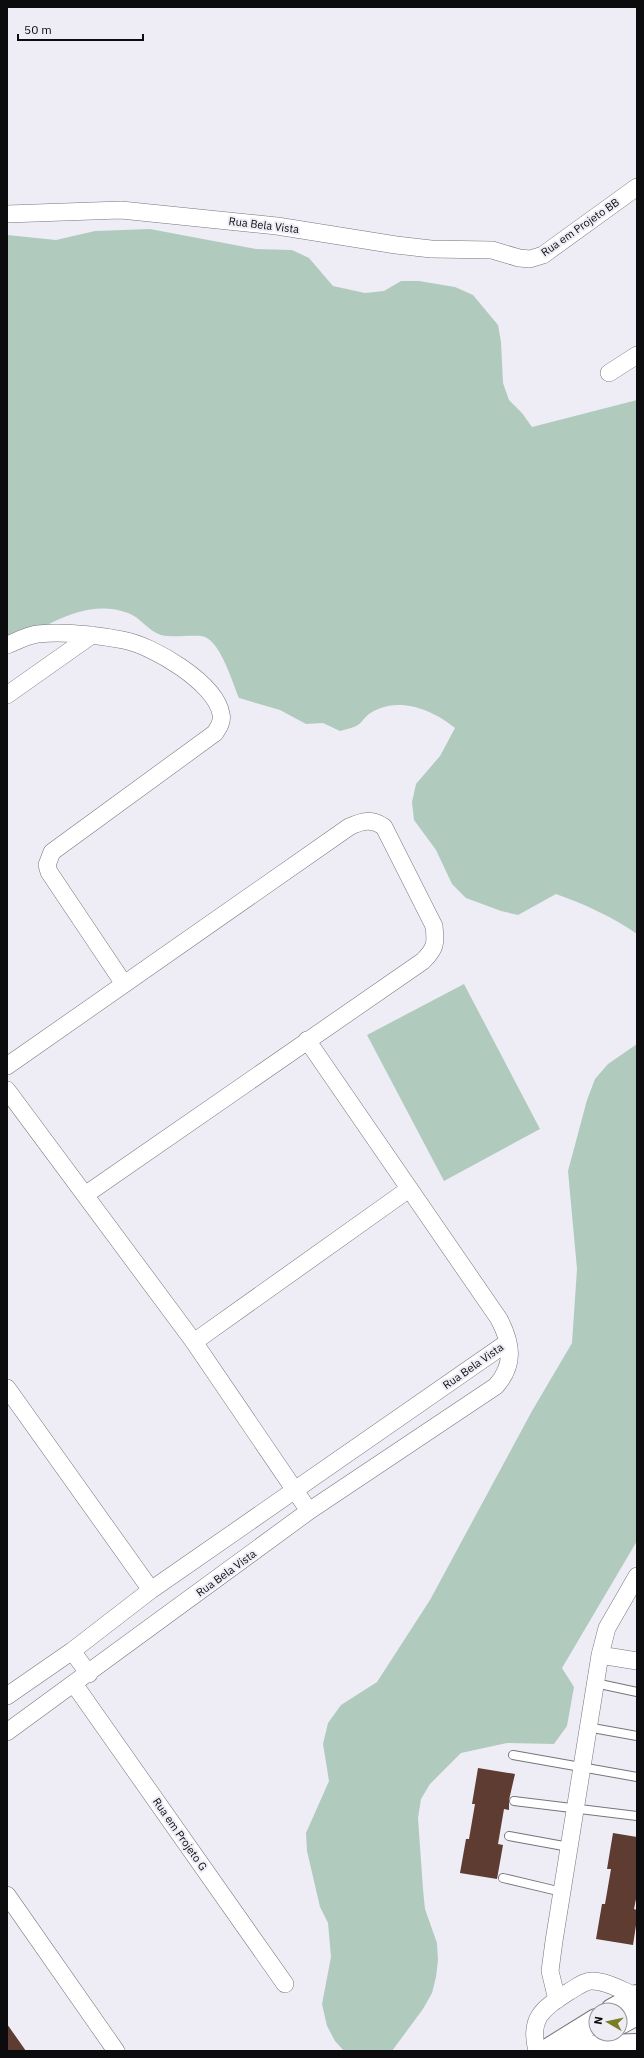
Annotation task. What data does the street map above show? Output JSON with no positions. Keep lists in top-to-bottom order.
{
  "streets": {
    "street": ["Rua Bela Vista", "Rua em Projeto BB", "Rua em Projeto G"]
  },
  "crossings": [
    ["Rua Bela Vista", "Rua em Projeto BB"],
    ["Rua Bela Vista", "Rua em Projeto G"]
  ],
  "scale_bar": "50 m",
  "north": "left"
}
